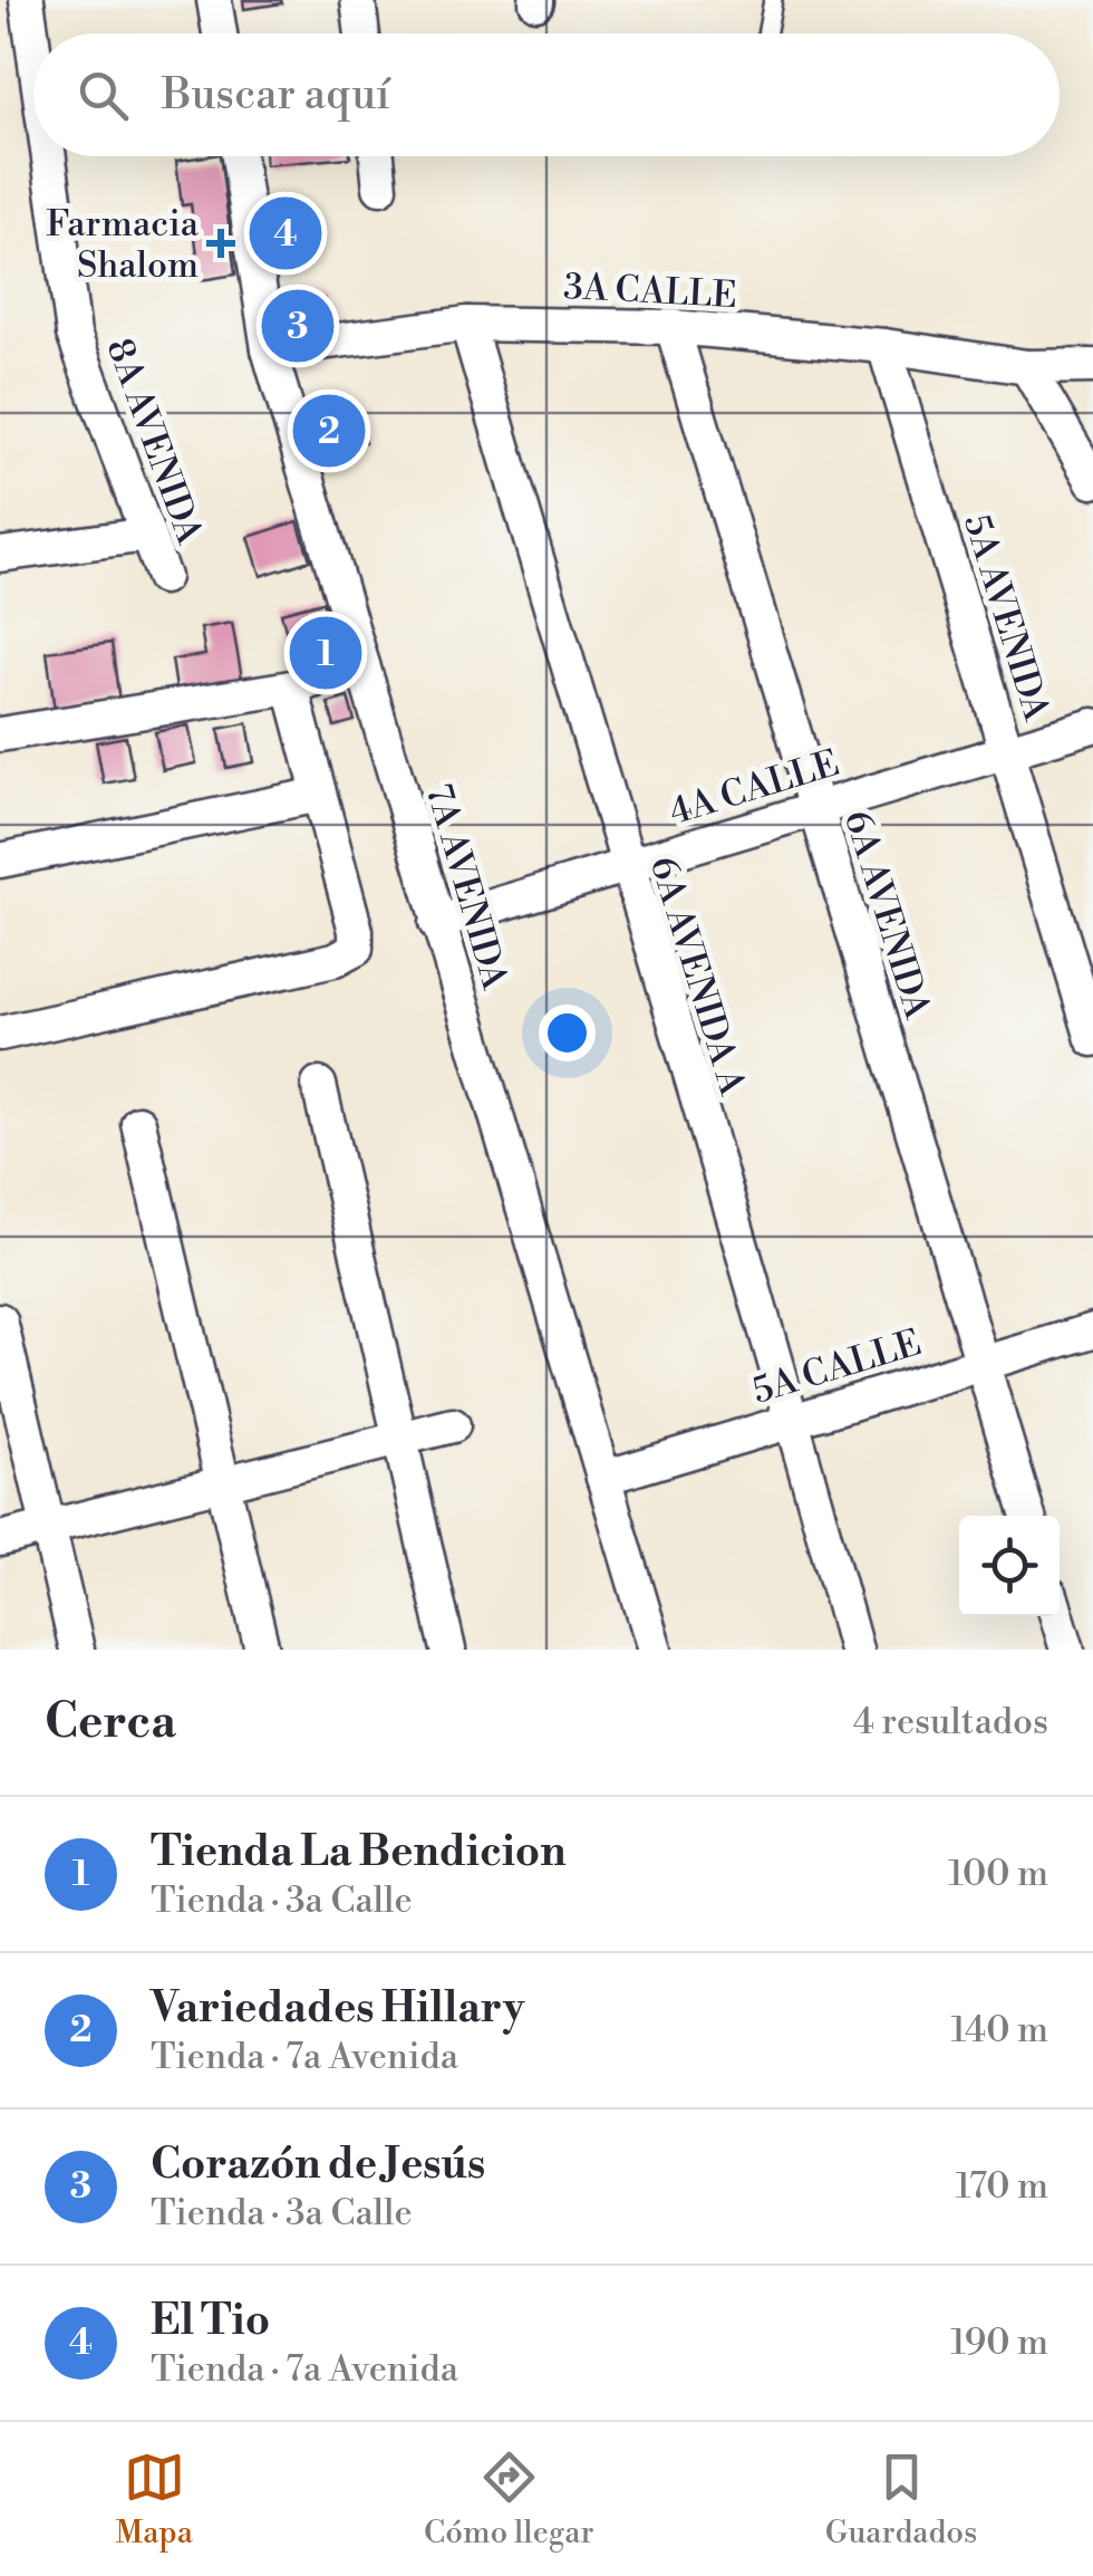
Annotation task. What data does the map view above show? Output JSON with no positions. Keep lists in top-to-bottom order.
{
  "streets": {
    "street": [
      "3A CALLE",
      "8A AVENIDA",
      "5A AVENIDA",
      "4A CALLE",
      "7A AVENIDA",
      "6A AVENIDA",
      "6A AVENIDA A",
      "5A CALLE"
    ]
  },
  "crossings": [
    ["3A CALLE", "5A AVENIDA"],
    ["3A CALLE", "7A AVENIDA"],
    ["3A CALLE", "6A AVENIDA"],
    ["3A CALLE", "6A AVENIDA A"],
    ["5A AVENIDA", "4A CALLE"],
    ["4A CALLE", "7A AVENIDA"],
    ["4A CALLE", "6A AVENIDA"],
    ["4A CALLE", "6A AVENIDA A"],
    ["7A AVENIDA", "5A CALLE"],
    ["6A AVENIDA", "5A CALLE"],
    ["6A AVENIDA A", "5A CALLE"]
  ],
  "places": {
    "health": ["Farmacia Shalom"]
  },
  "page": {
    "search": "Buscar aquí",
    "pins": [
      "4",
      "3",
      "2",
      "1"
    ],
    "heading": ["Cerca", "4 resultados"],
    "list": [
      {
        "mark": "1",
        "name": "Tienda La Bendicion",
        "note": "Tienda · 3a Calle",
        "value": "100 m"
      },
      {
        "mark": "2",
        "name": "Variedades Hillary",
        "note": "Tienda · 7a Avenida",
        "value": "140 m"
      },
      {
        "mark": "3",
        "name": "Corazón de Jesús",
        "note": "Tienda · 3a Calle",
        "value": "170 m"
      },
      {
        "mark": "4",
        "name": "El Tio",
        "note": "Tienda · 7a Avenida",
        "value": "190 m"
      }
    ],
    "nav": ["Mapa", "Cómo llegar", "Guardados"]
  }
}
